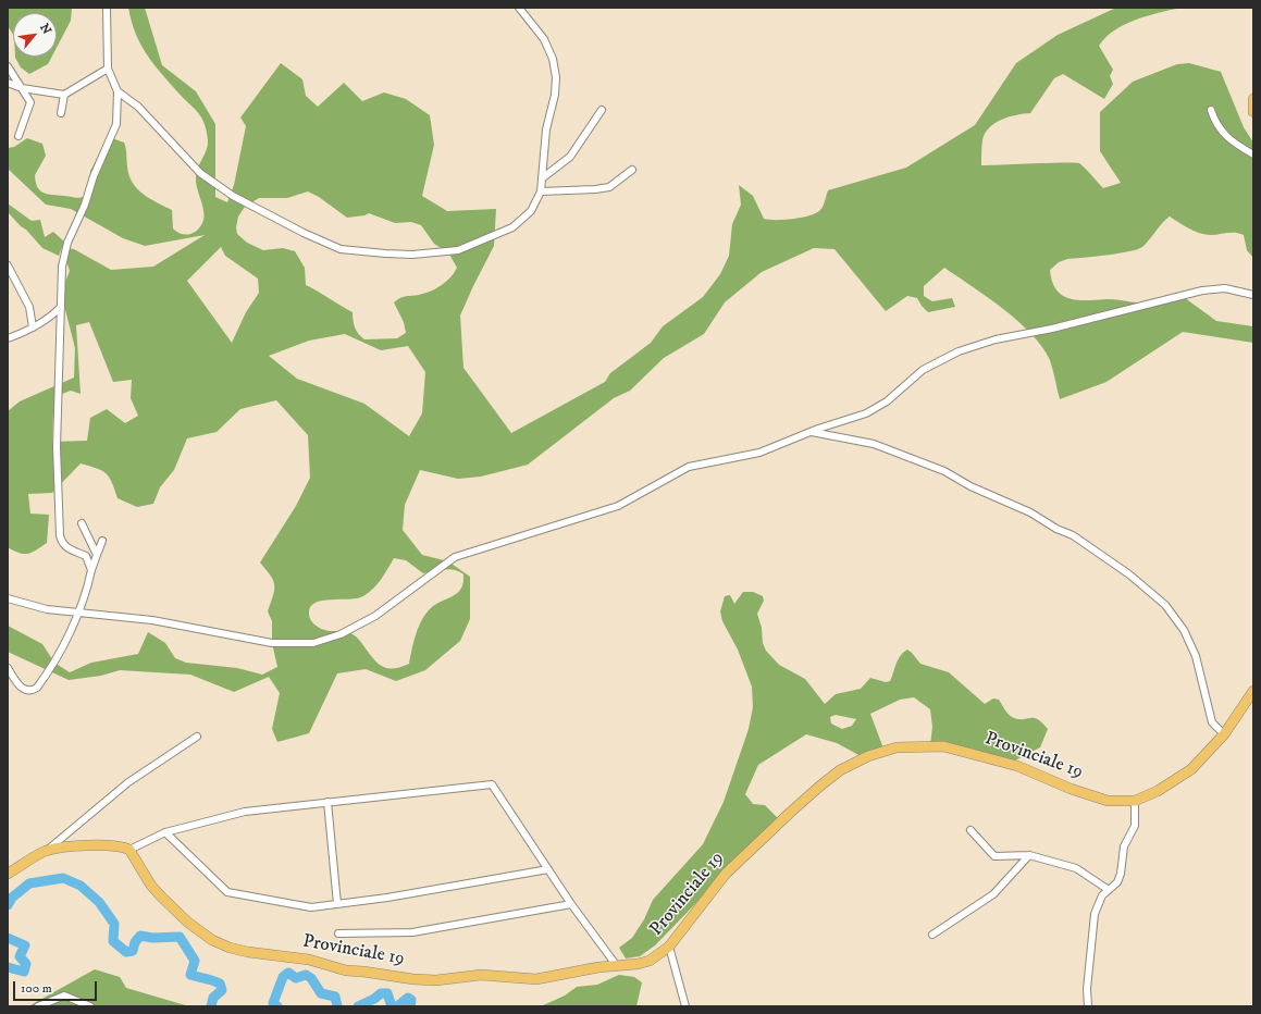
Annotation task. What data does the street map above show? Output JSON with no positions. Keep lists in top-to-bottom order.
{
  "streets": {
    "main road": ["Provinciale 19"]
  },
  "scale_bar": "100 m",
  "north": "top right"
}
